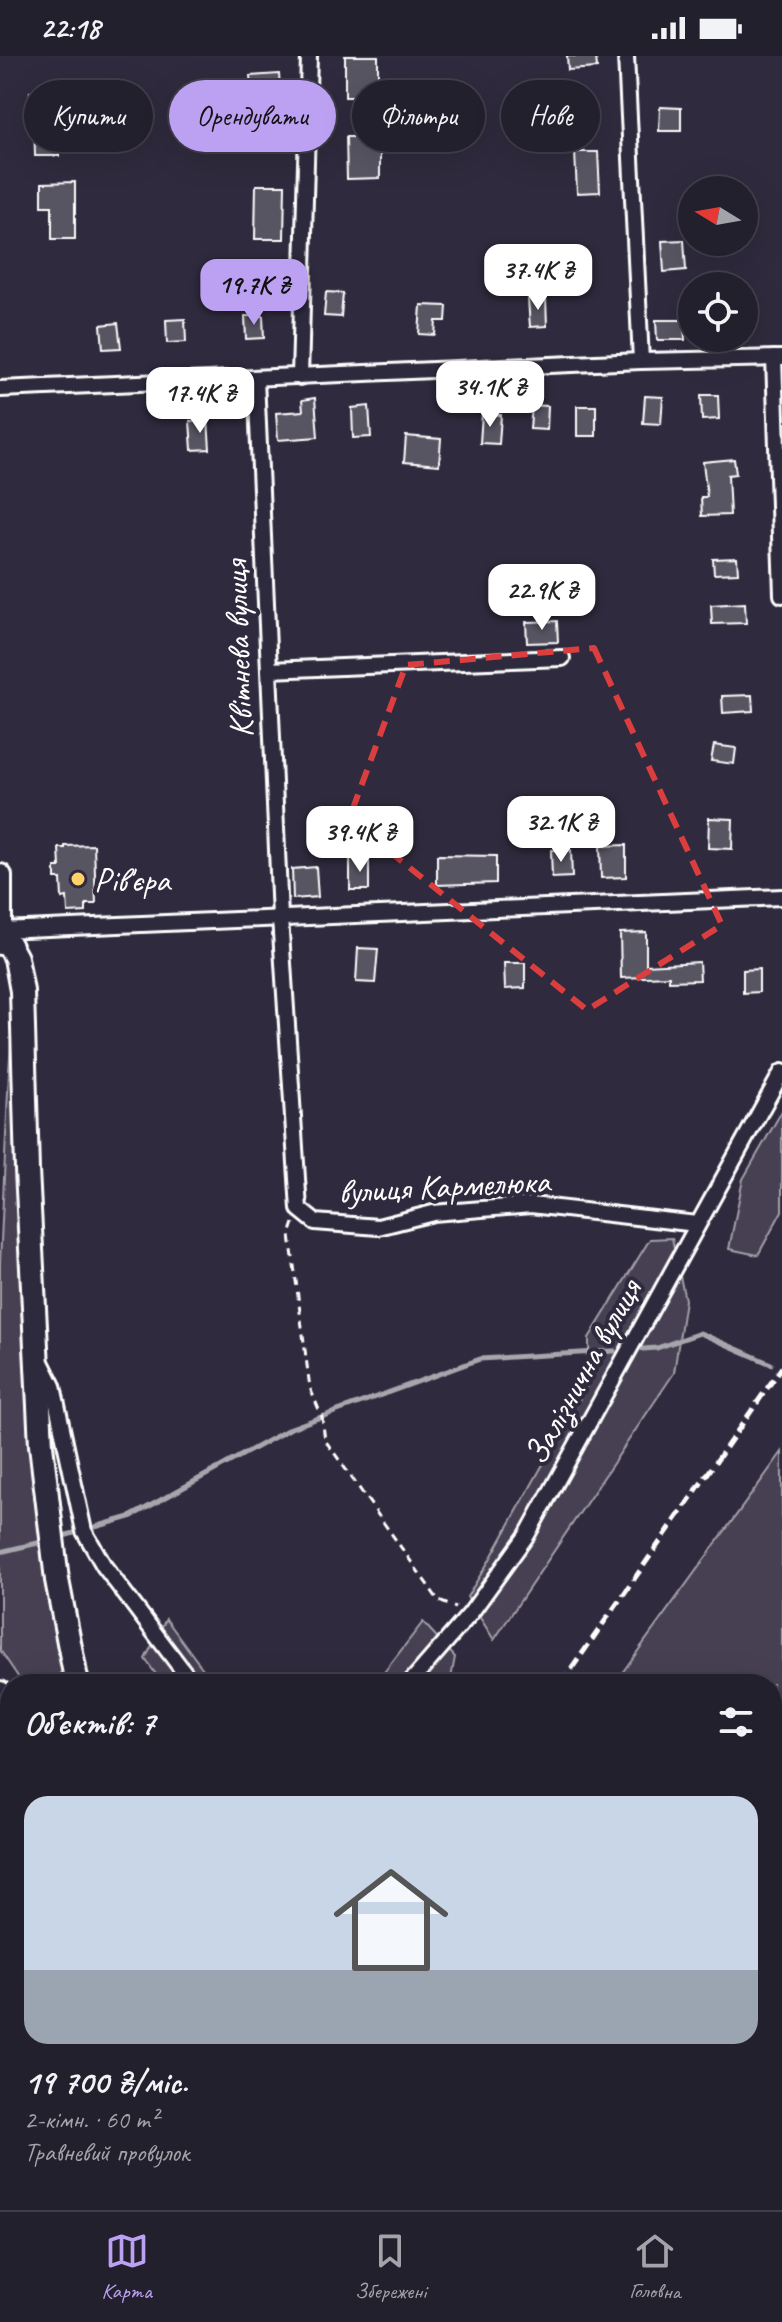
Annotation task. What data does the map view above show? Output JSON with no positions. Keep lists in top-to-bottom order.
{
  "streets": {
    "street": ["Квітнева вулиця", "вулиця Кармелюка", "Залізнична вулиця"]
  },
  "crossings": [
    ["Квітнева вулиця", "вулиця Кармелюка"],
    ["вулиця Кармелюка", "Залізнична вулиця"]
  ],
  "places": ["Рів'єра"],
  "north": "left",
  "page": {
    "status": "22:18",
    "chip": [
      "Купити",
      "Орендувати",
      "Фільтри",
      "Нове"
    ],
    "price": [
      "37.4K ₴",
      "19.7K ₴",
      "34.1K ₴",
      "17.4K ₴",
      "22.9K ₴",
      "32.1K ₴",
      "39.4K ₴"
    ],
    "heading": "Об’єктів: 7",
    "list": [
      {
        "name": "19 700 ₴/міс.",
        "note": "2-кімн. · 60 m² · Травневий провулок"
      }
    ],
    "tabs": ["Карта", "Збережені", "Головна"]
  }
}
